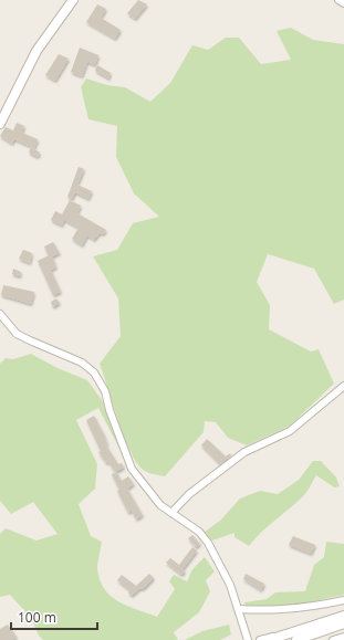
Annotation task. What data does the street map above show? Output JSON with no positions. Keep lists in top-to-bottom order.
{
  "scale_bar": "100 m"
}
